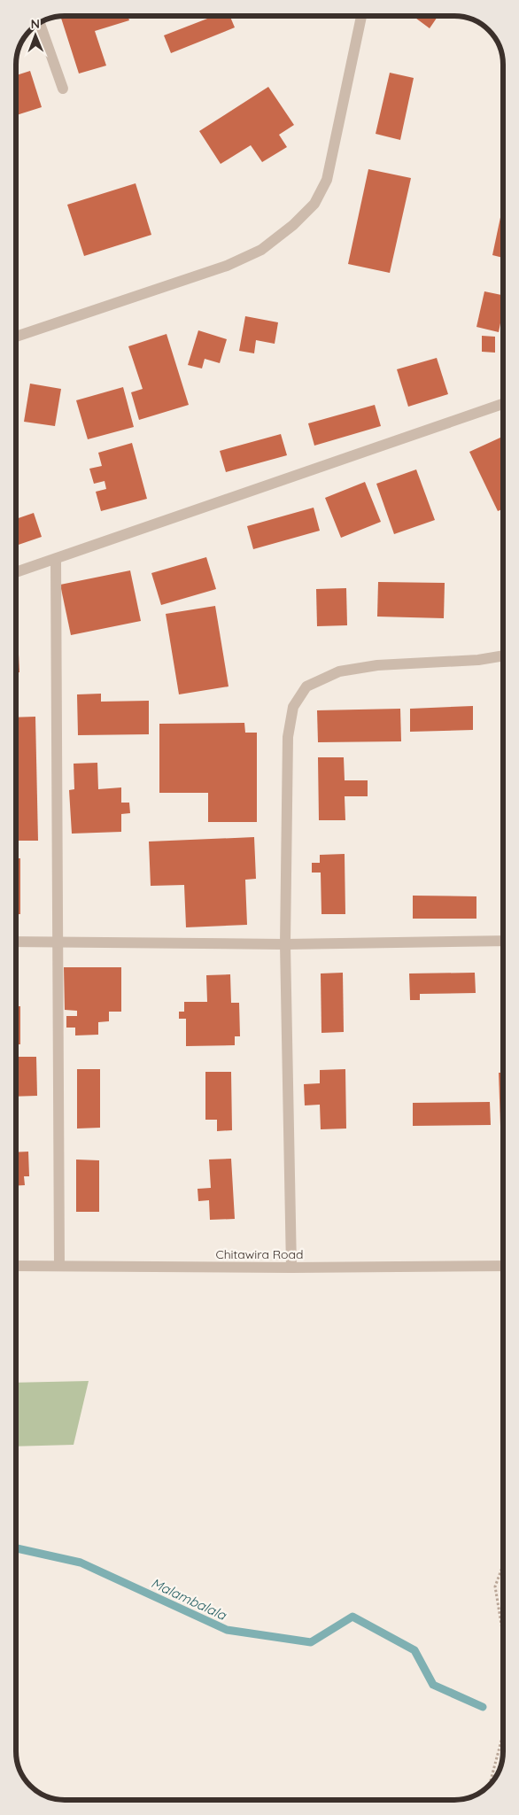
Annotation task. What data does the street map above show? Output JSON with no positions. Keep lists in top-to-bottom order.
{
  "streets": {
    "street": ["Chitawira Road"]
  },
  "water": ["Malambalala"],
  "north": "top"
}
